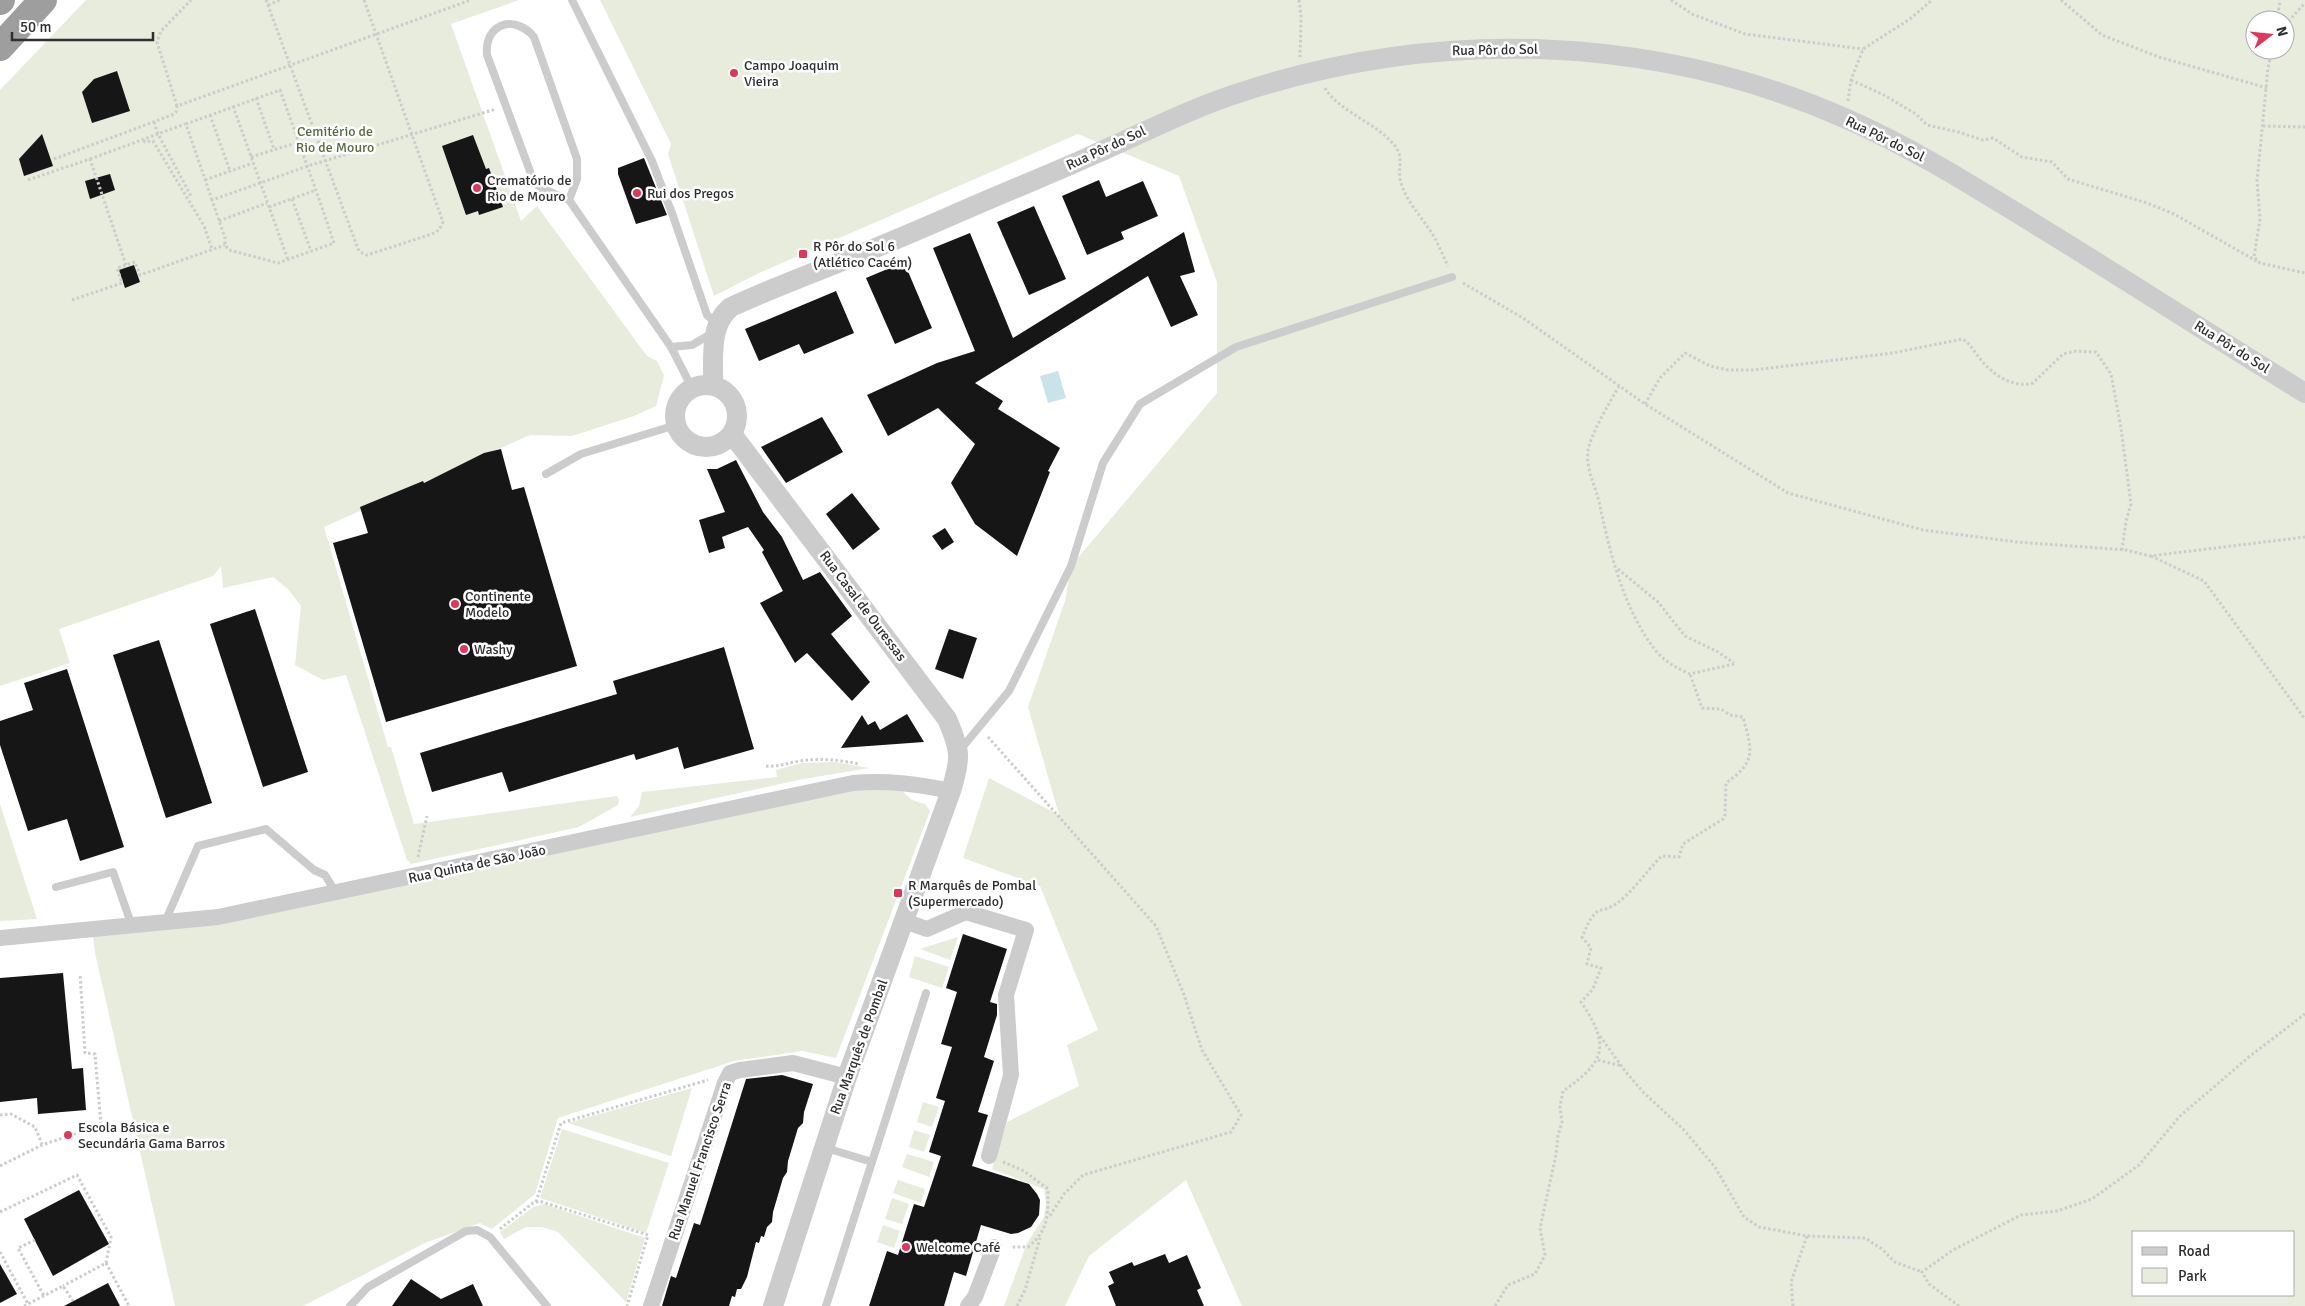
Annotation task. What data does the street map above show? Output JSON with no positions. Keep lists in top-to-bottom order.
{
  "streets": {
    "street": [
      "Rua Pôr do Sol",
      "Rua Casal de Ouressas",
      "Rua Quinta de São João",
      "Rua Marquês de Pombal",
      "Rua Manuel Francisco Serra"
    ]
  },
  "crossings": [
    ["Rua Casal de Ouressas", "Rua Quinta de São João"],
    ["Rua Casal de Ouressas", "Rua Marquês de Pombal"],
    ["Rua Quinta de São João", "Rua Marquês de Pombal"],
    ["Rua Marquês de Pombal", "Rua Manuel Francisco Serra"]
  ],
  "parks": ["Cemitério de Rio de Mouro"],
  "places": {
    "other": [
      "Campo Joaquim Vieira",
      "Crematório de Rio de Mouro",
      "Rui dos Pregos",
      "Continente Modelo",
      "Washy",
      "Escola Básica e Secundária Gama Barros",
      "Welcome Café"
    ],
    "transit": ["R Pôr do Sol 6 (Atlético Cacém)", "R Marquês de Pombal (Supermercado)"]
  },
  "legend": ["Road", "Park"],
  "scale_bar": "50 m",
  "north": "right"
}
